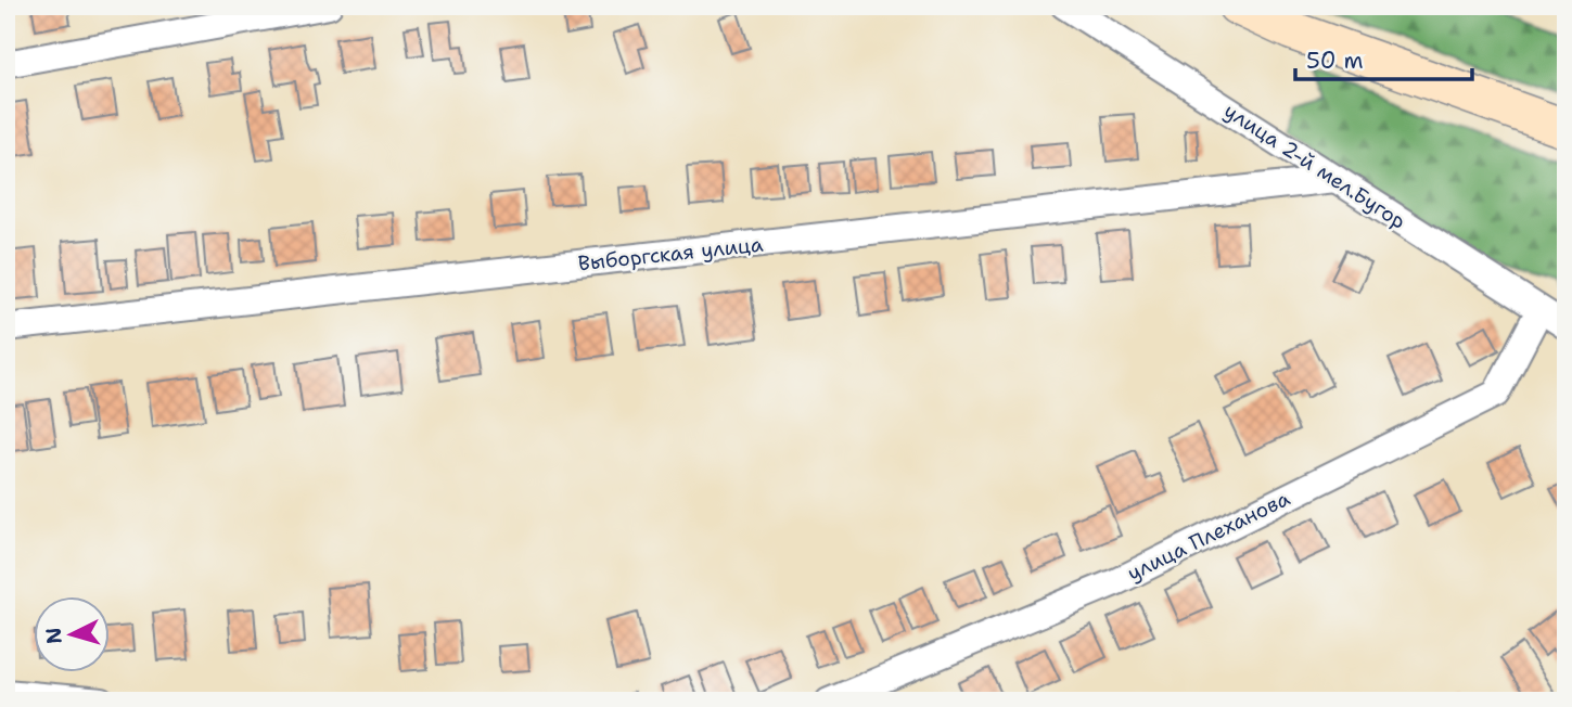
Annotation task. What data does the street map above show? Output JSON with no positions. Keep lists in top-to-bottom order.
{
  "streets": {
    "street": ["улица 2-й мел.Бугор", "Выборгская улица", "улица Плеханова"]
  },
  "crossings": [
    ["улица 2-й мел.Бугор", "Выборгская улица"],
    ["улица 2-й мел.Бугор", "улица Плеханова"]
  ],
  "scale_bar": "50 m",
  "north": "left"
}
